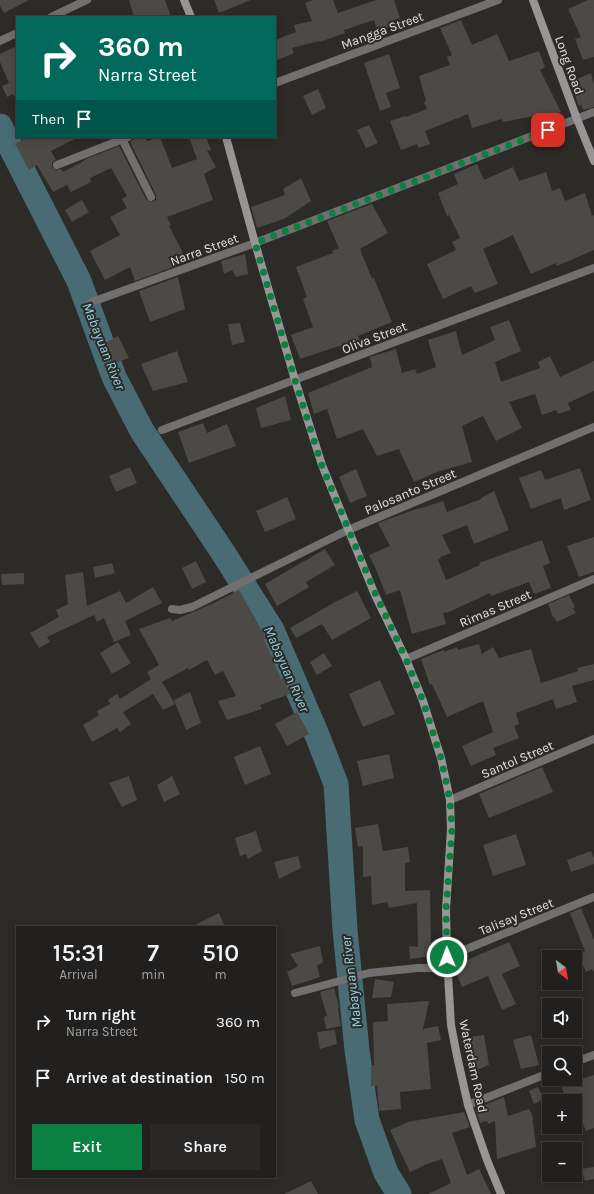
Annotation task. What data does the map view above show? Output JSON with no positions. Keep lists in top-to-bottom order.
{
  "streets": {
    "street": [
      "Mangga Street",
      "Long Road",
      "Narra Street",
      "Oliva Street",
      "Palosanto Street",
      "Rimas Street",
      "Santol Street",
      "Talisay Street",
      "Waterdam Road"
    ]
  },
  "crossings": [
    ["Long Road", "Narra Street"],
    ["Narra Street", "Waterdam Road"],
    ["Oliva Street", "Waterdam Road"],
    ["Palosanto Street", "Waterdam Road"],
    ["Rimas Street", "Waterdam Road"],
    ["Santol Street", "Waterdam Road"],
    ["Talisay Street", "Waterdam Road"]
  ],
  "water": ["Mabayuan River"],
  "north": "bottom right",
  "page": {
    "turn": ["360 m", "Narra Street"],
    "then": "Then",
    "eta": [
      "15:31",
      "Arrival",
      "7",
      "min",
      "510",
      "m"
    ],
    "map_buttons": ["+", "−"],
    "list": [
      {
        "name": "Turn right",
        "note": "Narra Street",
        "value": "360 m"
      },
      {
        "name": "Arrive at destination",
        "value": "150 m"
      }
    ],
    "buttons": ["Exit", "Share"]
  }
}
